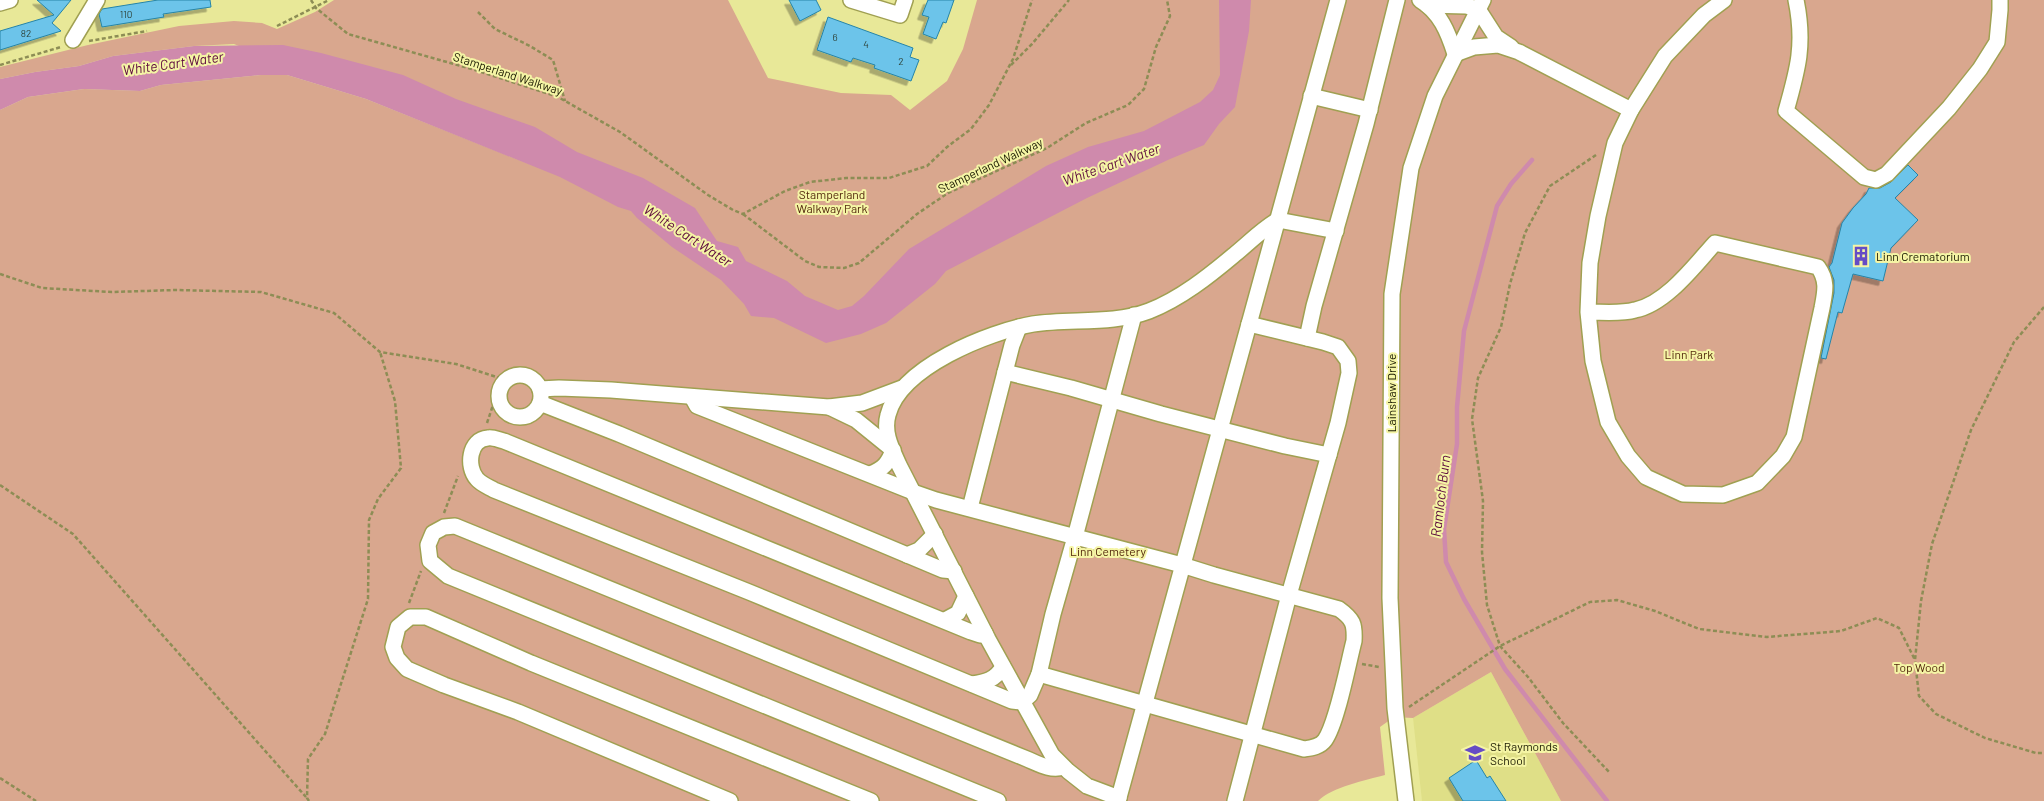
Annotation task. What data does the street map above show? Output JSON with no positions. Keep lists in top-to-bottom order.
{
  "streets": {
    "street": ["Lainshaw Drive"],
    "path": ["Stamperland Walkway"]
  },
  "water": ["White Cart Water", "Ramloch Burn"],
  "parks": [
    "Stamperland Walkway Park",
    "Linn Park",
    "Linn Cemetery",
    "Top Wood"
  ],
  "places": {
    "building": ["Linn Crematorium"],
    "school or university": ["St Raymonds School"]
  },
  "house_numbers": [
    "110",
    "82",
    "6",
    "4",
    "2"
  ]
}
